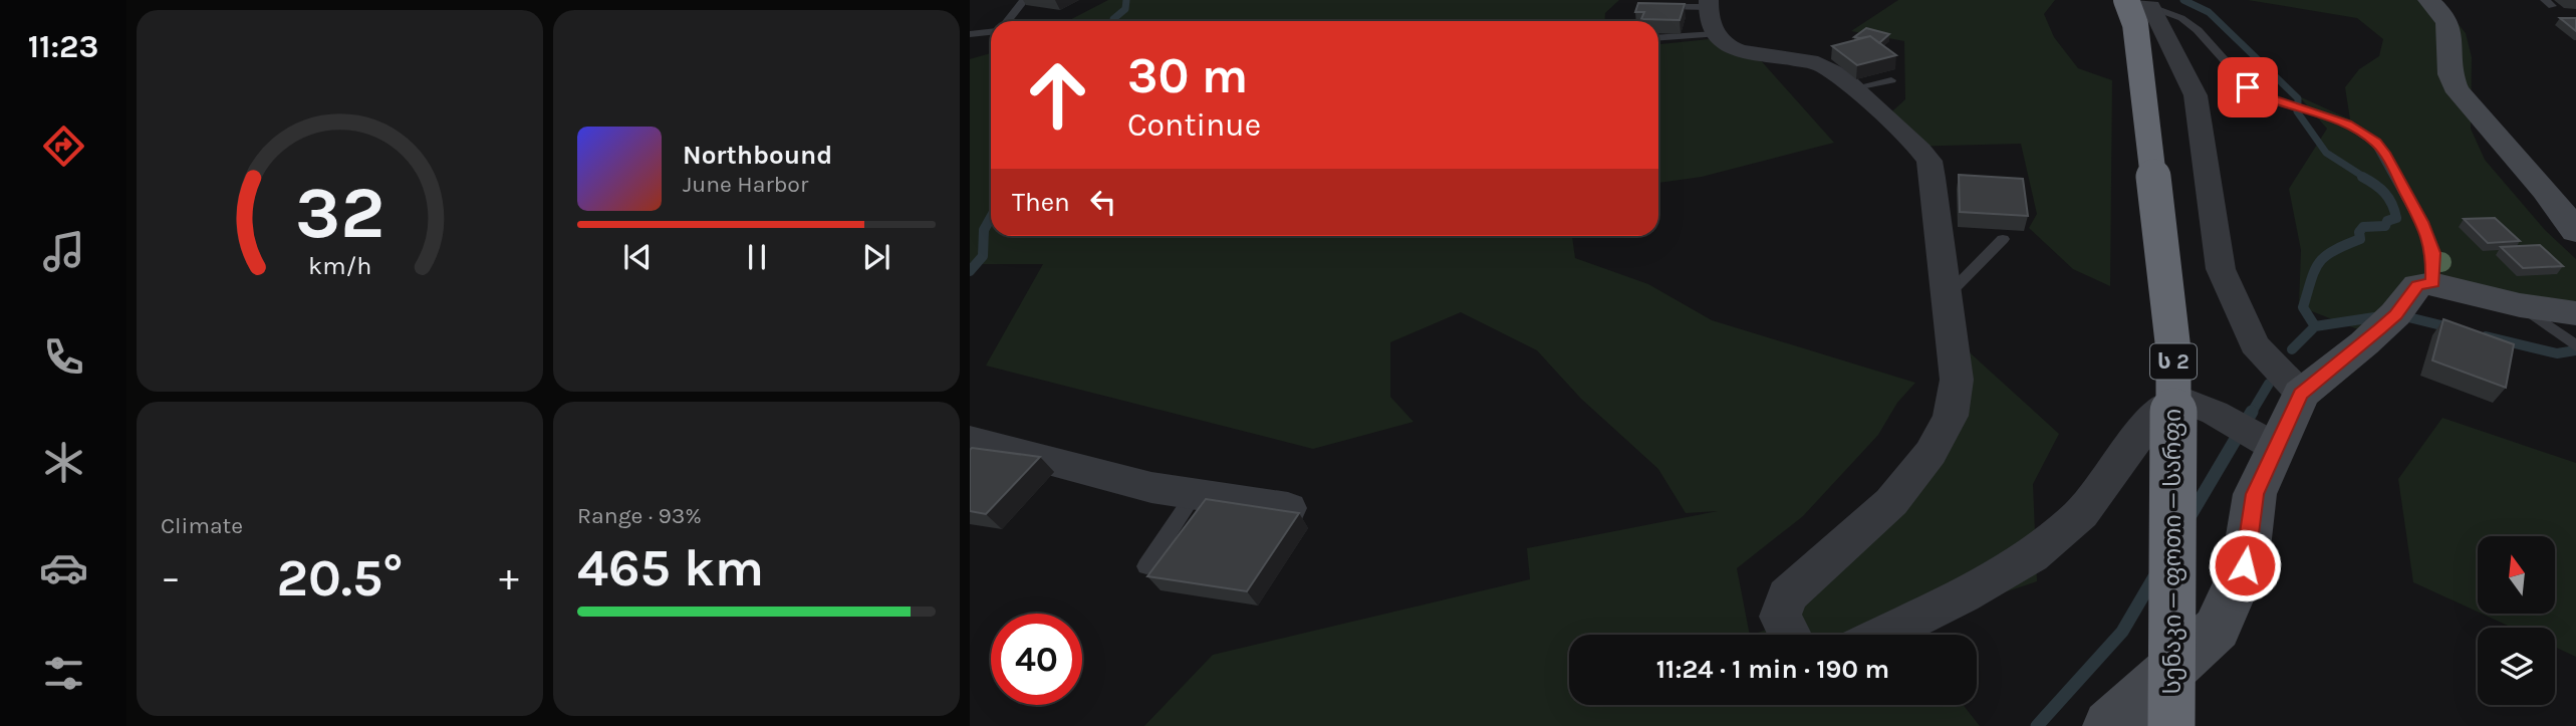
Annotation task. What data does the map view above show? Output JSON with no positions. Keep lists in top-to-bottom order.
{
  "streets": {
    "highway": ["ს 2", "სენაკი — ფოთი — სარფი"]
  },
  "north": "top",
  "page": {
    "tabs": "11:23",
    "turn": ["30 m", "Continue"],
    "song": ["Northbound", "June Harbor"],
    "then": "Then",
    "tile": [
      "Climate",
      ["Range · 93%", "465 km"]
    ],
    "heat": ["−", "20.5°", "+"],
    "limit": "40",
    "trip": "11:24 · 1 min · 190 m",
    "gauge": ["32", "km/h"]
  }
}
